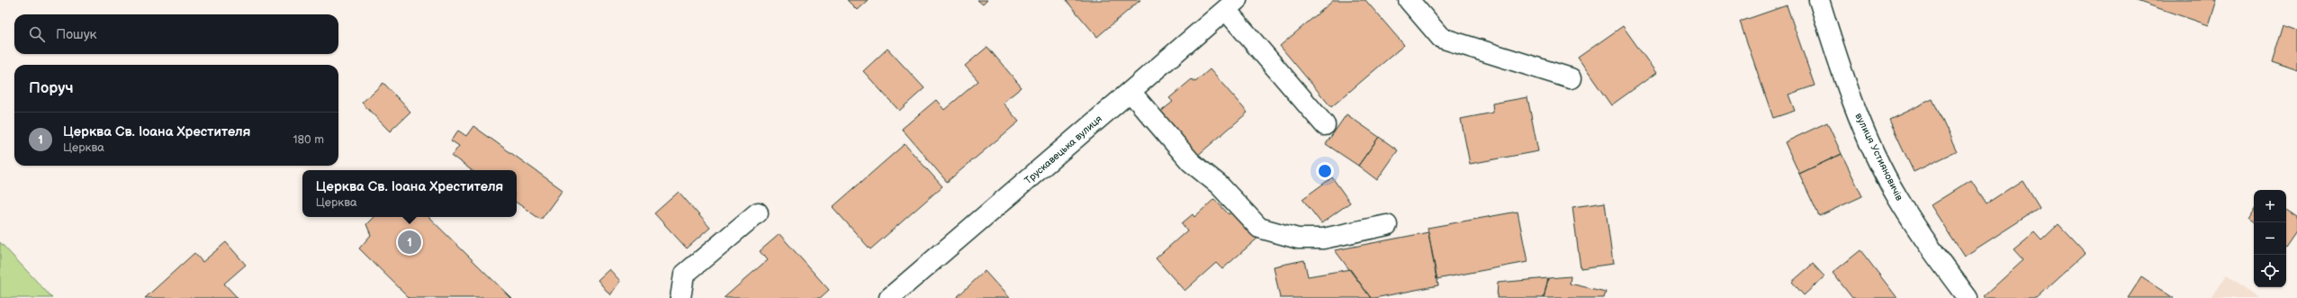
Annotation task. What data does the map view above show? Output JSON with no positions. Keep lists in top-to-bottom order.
{
  "streets": {
    "main road": ["Трускавецька вулиця", "вулиця Устияновичів"]
  },
  "page": {
    "search": "Пошук",
    "heading": "Поруч",
    "list": [
      {
        "mark": "1",
        "name": "Церква Св. Іоана Хрестителя",
        "note": "Церква",
        "value": "180 m"
      }
    ],
    "popup": ["Церква Св. Іоана Хрестителя", "Церква"],
    "map_buttons": ["+", "−"],
    "pins": "1"
  }
}
